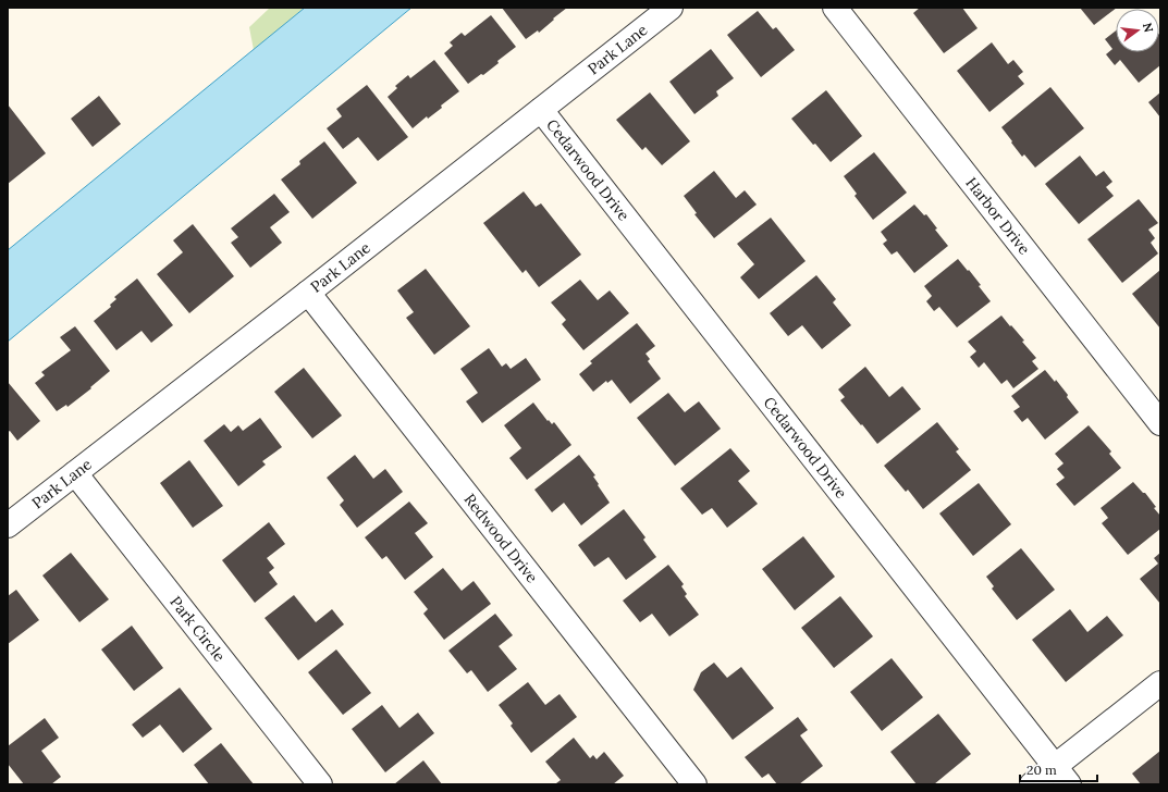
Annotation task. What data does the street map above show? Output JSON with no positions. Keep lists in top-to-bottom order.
{
  "streets": {
    "street": [
      "Park Lane",
      "Cedarwood Drive",
      "Harbor Drive",
      "Redwood Drive",
      "Park Circle"
    ]
  },
  "crossings": [
    ["Park Lane", "Cedarwood Drive"],
    ["Park Lane", "Redwood Drive"],
    ["Park Lane", "Park Circle"]
  ],
  "scale_bar": "20 m",
  "north": "right"
}
